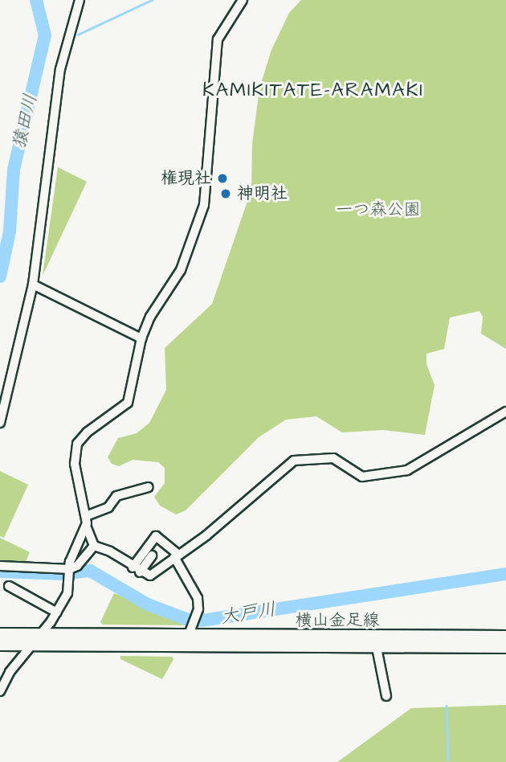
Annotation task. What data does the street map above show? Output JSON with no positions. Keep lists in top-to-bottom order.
{
  "streets": {
    "main road": ["横山金足線"]
  },
  "districts": ["KAMIKITATE-ARAMAKI"],
  "water": ["猿田川", "大戸川"],
  "parks": ["一つ森公園"],
  "places": ["権現社", "神明社"]
}
